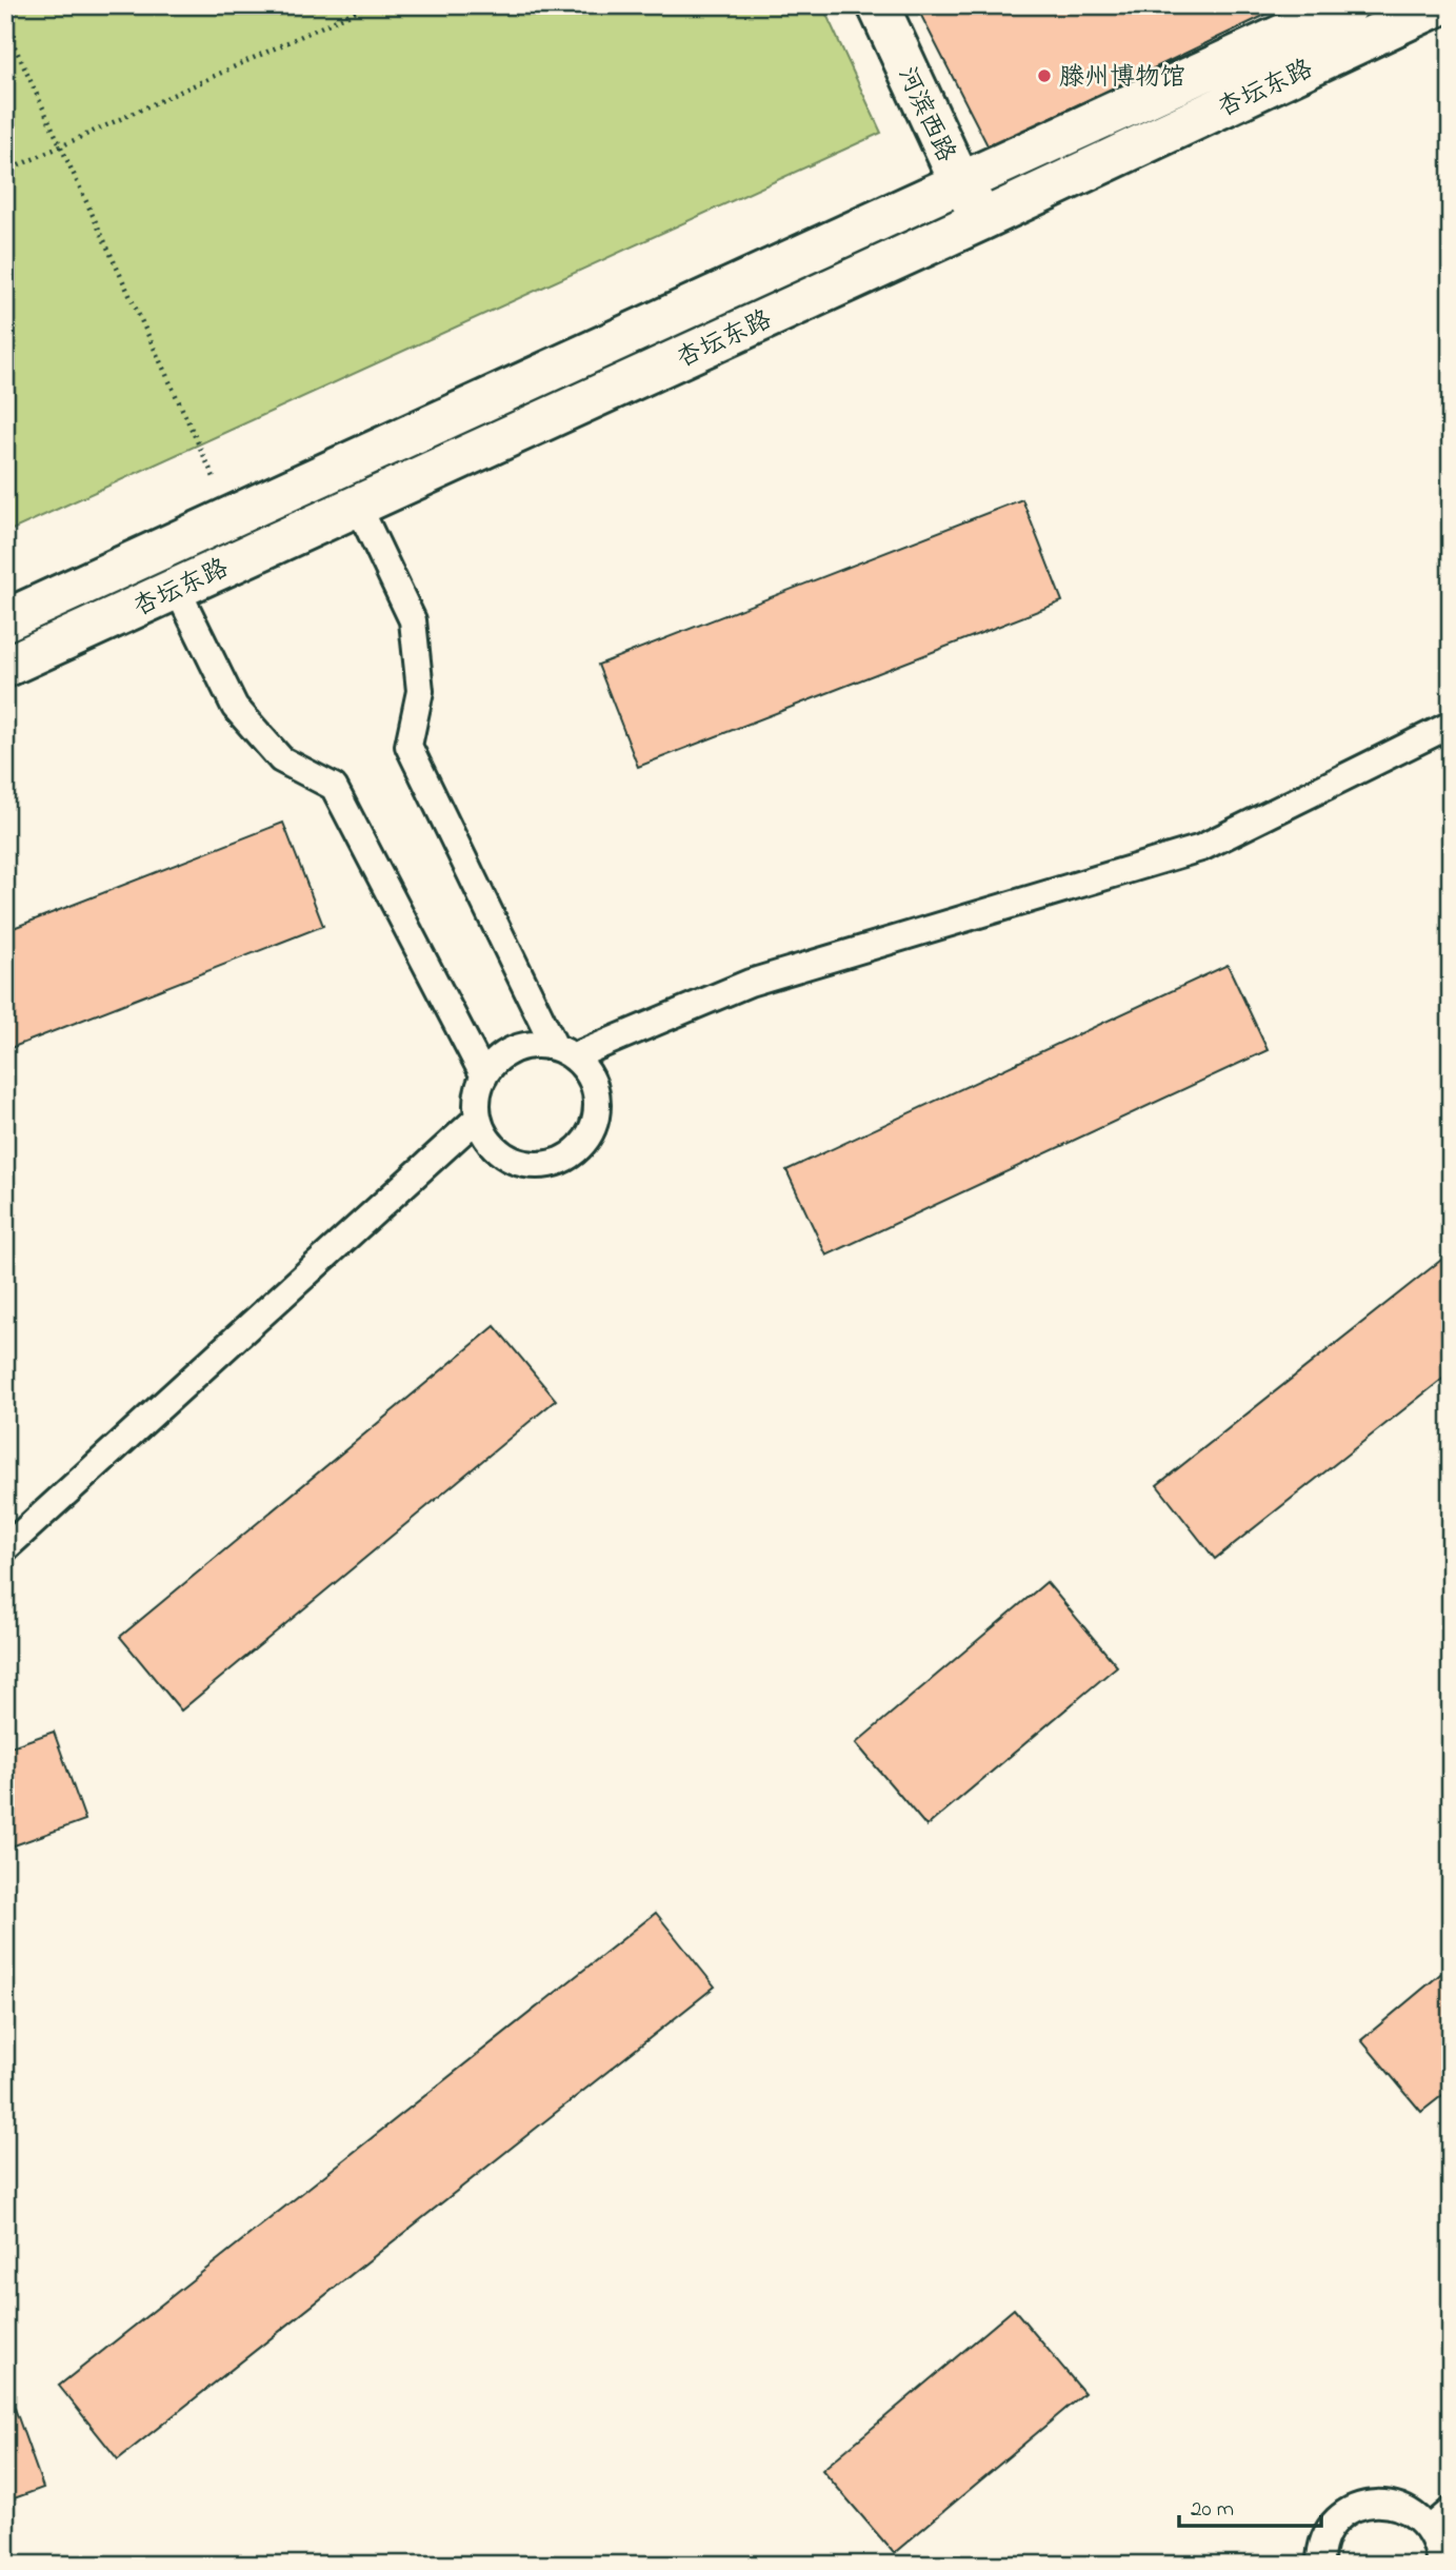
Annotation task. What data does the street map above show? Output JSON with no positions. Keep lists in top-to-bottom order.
{
  "streets": {
    "street": ["杏坛东路", "河滨西路"]
  },
  "crossings": [
    ["杏坛东路", "河滨西路"]
  ],
  "places": ["滕州博物馆"],
  "scale_bar": "20 m"
}
